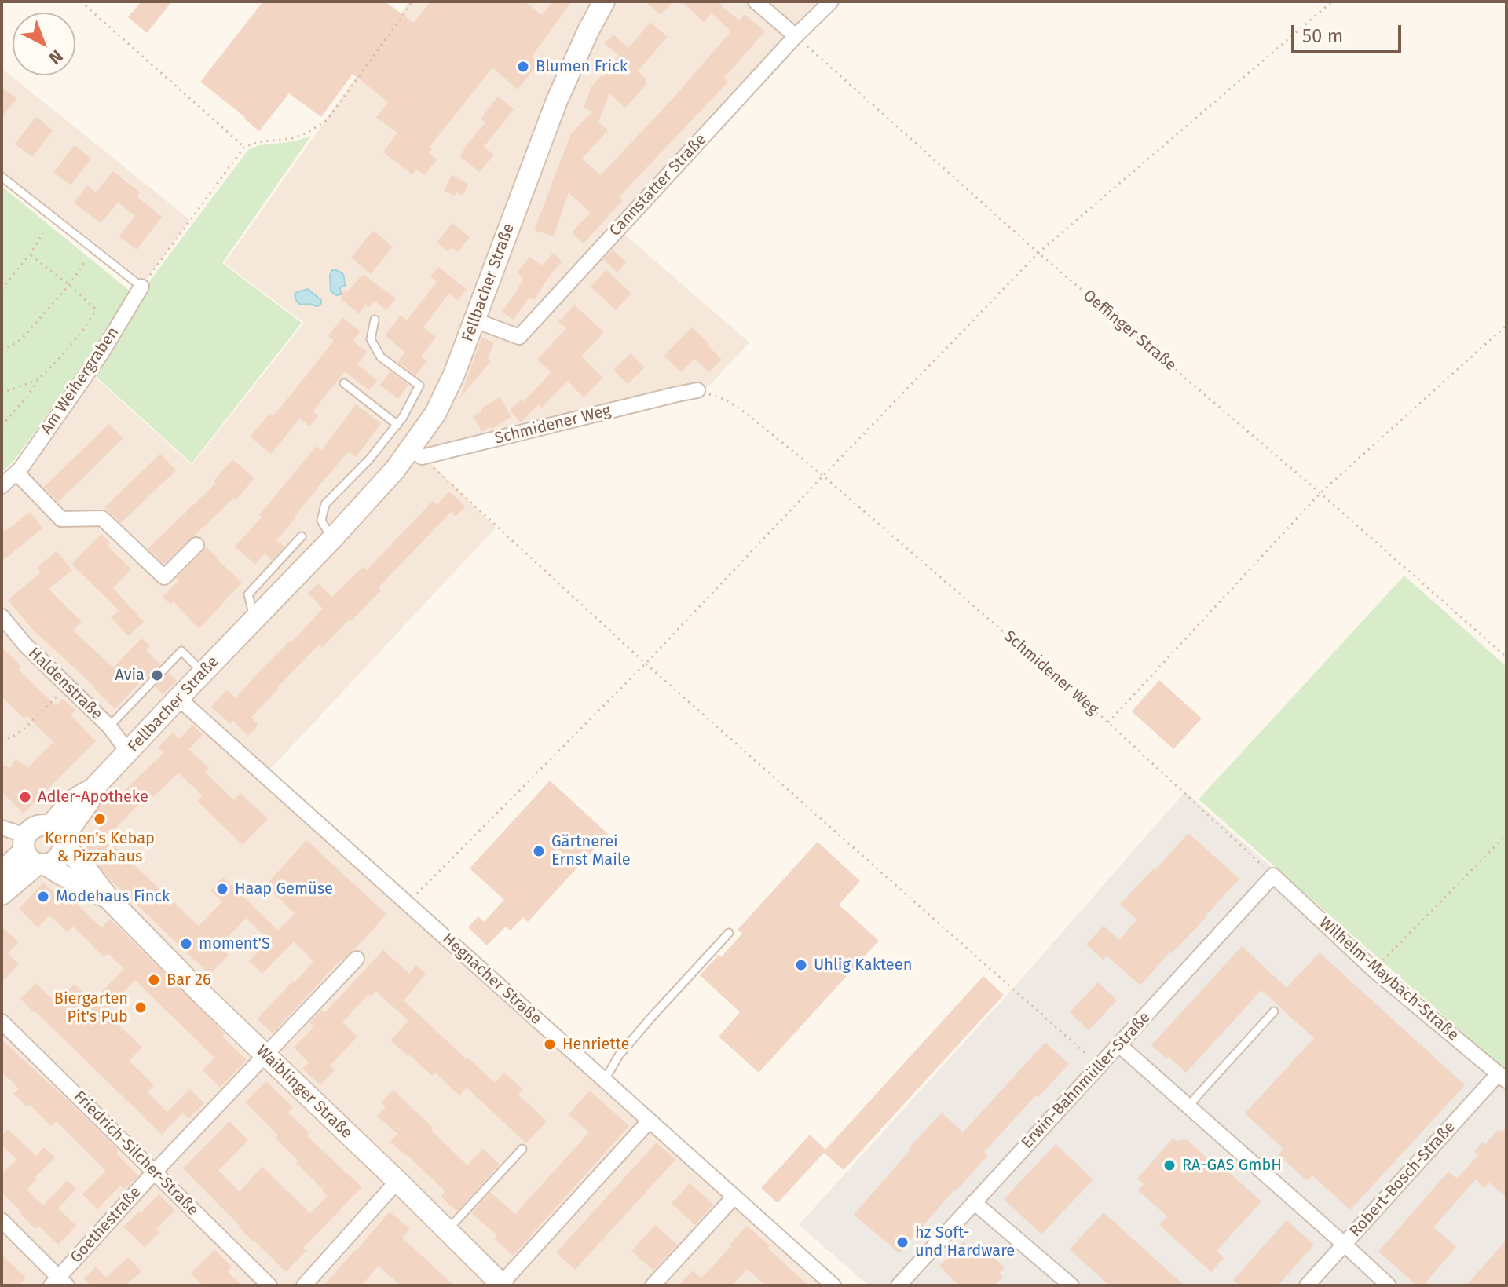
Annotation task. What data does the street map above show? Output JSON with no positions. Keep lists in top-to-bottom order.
{
  "streets": {
    "main road": ["Fellbacher Straße", "Waiblinger Straße"],
    "street": [
      "Cannstatter Straße",
      "Am Weihergraben",
      "Schmidener Weg",
      "Haldenstraße",
      "Hegnacher Straße",
      "Wilhelm-Maybach-Straße",
      "Erwin-Bahnmüller-Straße",
      "Friedrich-Silcher-Straße",
      "Robert-Bosch-Straße",
      "Goethestraße"
    ],
    "path": ["Oeffinger Straße"]
  },
  "crossings": [
    ["Cannstatter Straße", "Fellbacher Straße"],
    ["Cannstatter Straße", "Oeffinger Straße"],
    ["Fellbacher Straße", "Schmidener Weg"],
    ["Fellbacher Straße", "Haldenstraße"],
    ["Fellbacher Straße", "Hegnacher Straße"],
    ["Fellbacher Straße", "Waiblinger Straße"],
    ["Schmidener Weg", "Wilhelm-Maybach-Straße"],
    ["Schmidener Weg", "Erwin-Bahnmüller-Straße"],
    ["Hegnacher Straße", "Waiblinger Straße"],
    ["Wilhelm-Maybach-Straße", "Erwin-Bahnmüller-Straße"],
    ["Wilhelm-Maybach-Straße", "Robert-Bosch-Straße"],
    ["Waiblinger Straße", "Goethestraße"],
    ["Friedrich-Silcher-Straße", "Goethestraße"]
  ],
  "places": [
    "Blumen Frick",
    "Avia",
    "Adler-Apotheke",
    "Kernen's Kebap & Pizzahaus",
    "Gärtnerei Ernst Maile",
    "Haap Gemüse",
    "Modehaus Finck",
    "moment'S",
    "Uhlig Kakteen",
    "Bar 26",
    "Biergarten Pit's Pub",
    "Henriette",
    "RA-GAS GmbH",
    "hz Soft- und Hardware"
  ],
  "scale_bar": "50 m",
  "north": "bottom right"
}
